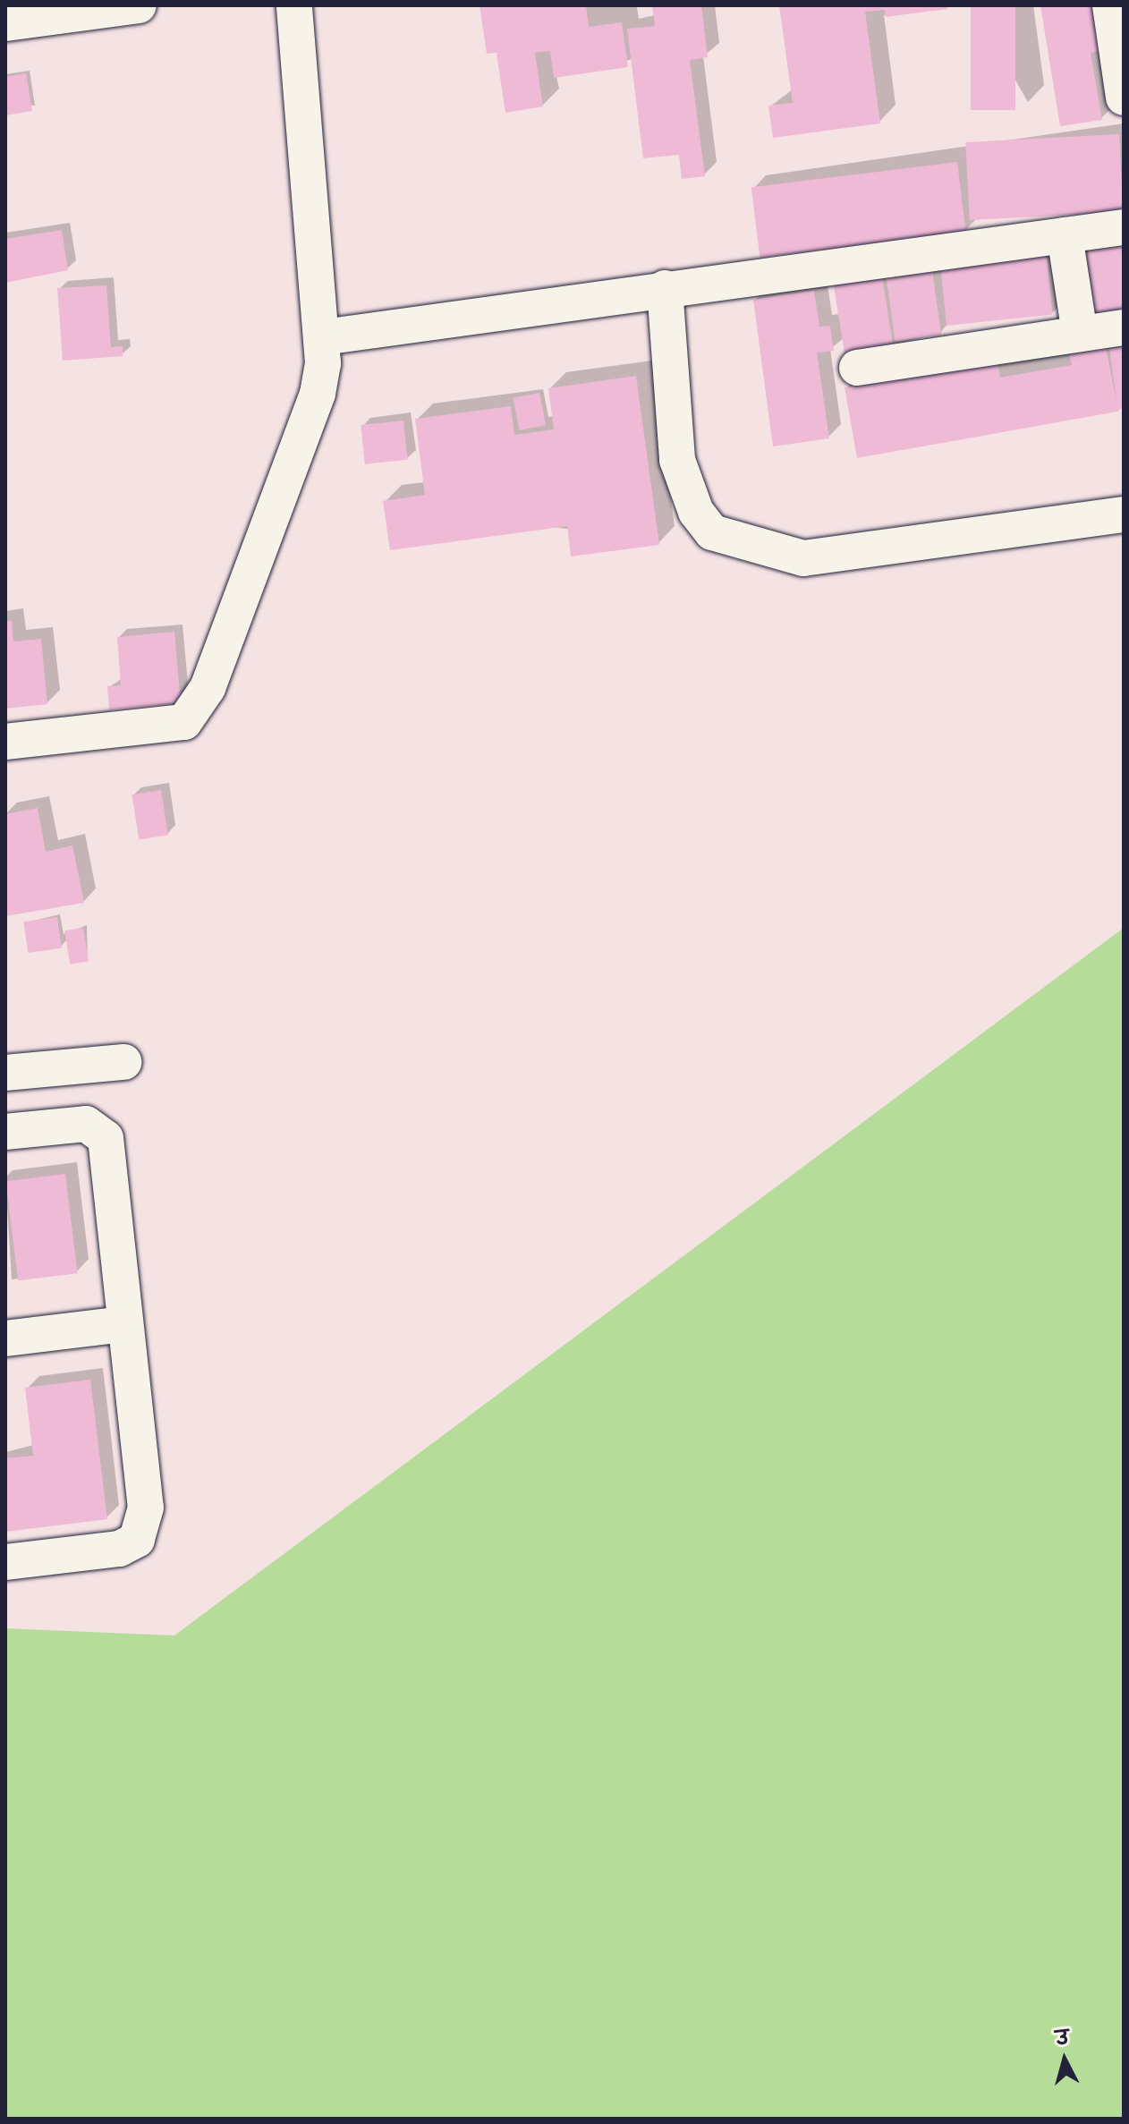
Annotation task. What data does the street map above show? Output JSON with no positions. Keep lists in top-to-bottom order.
{
  "north": "top"
}
